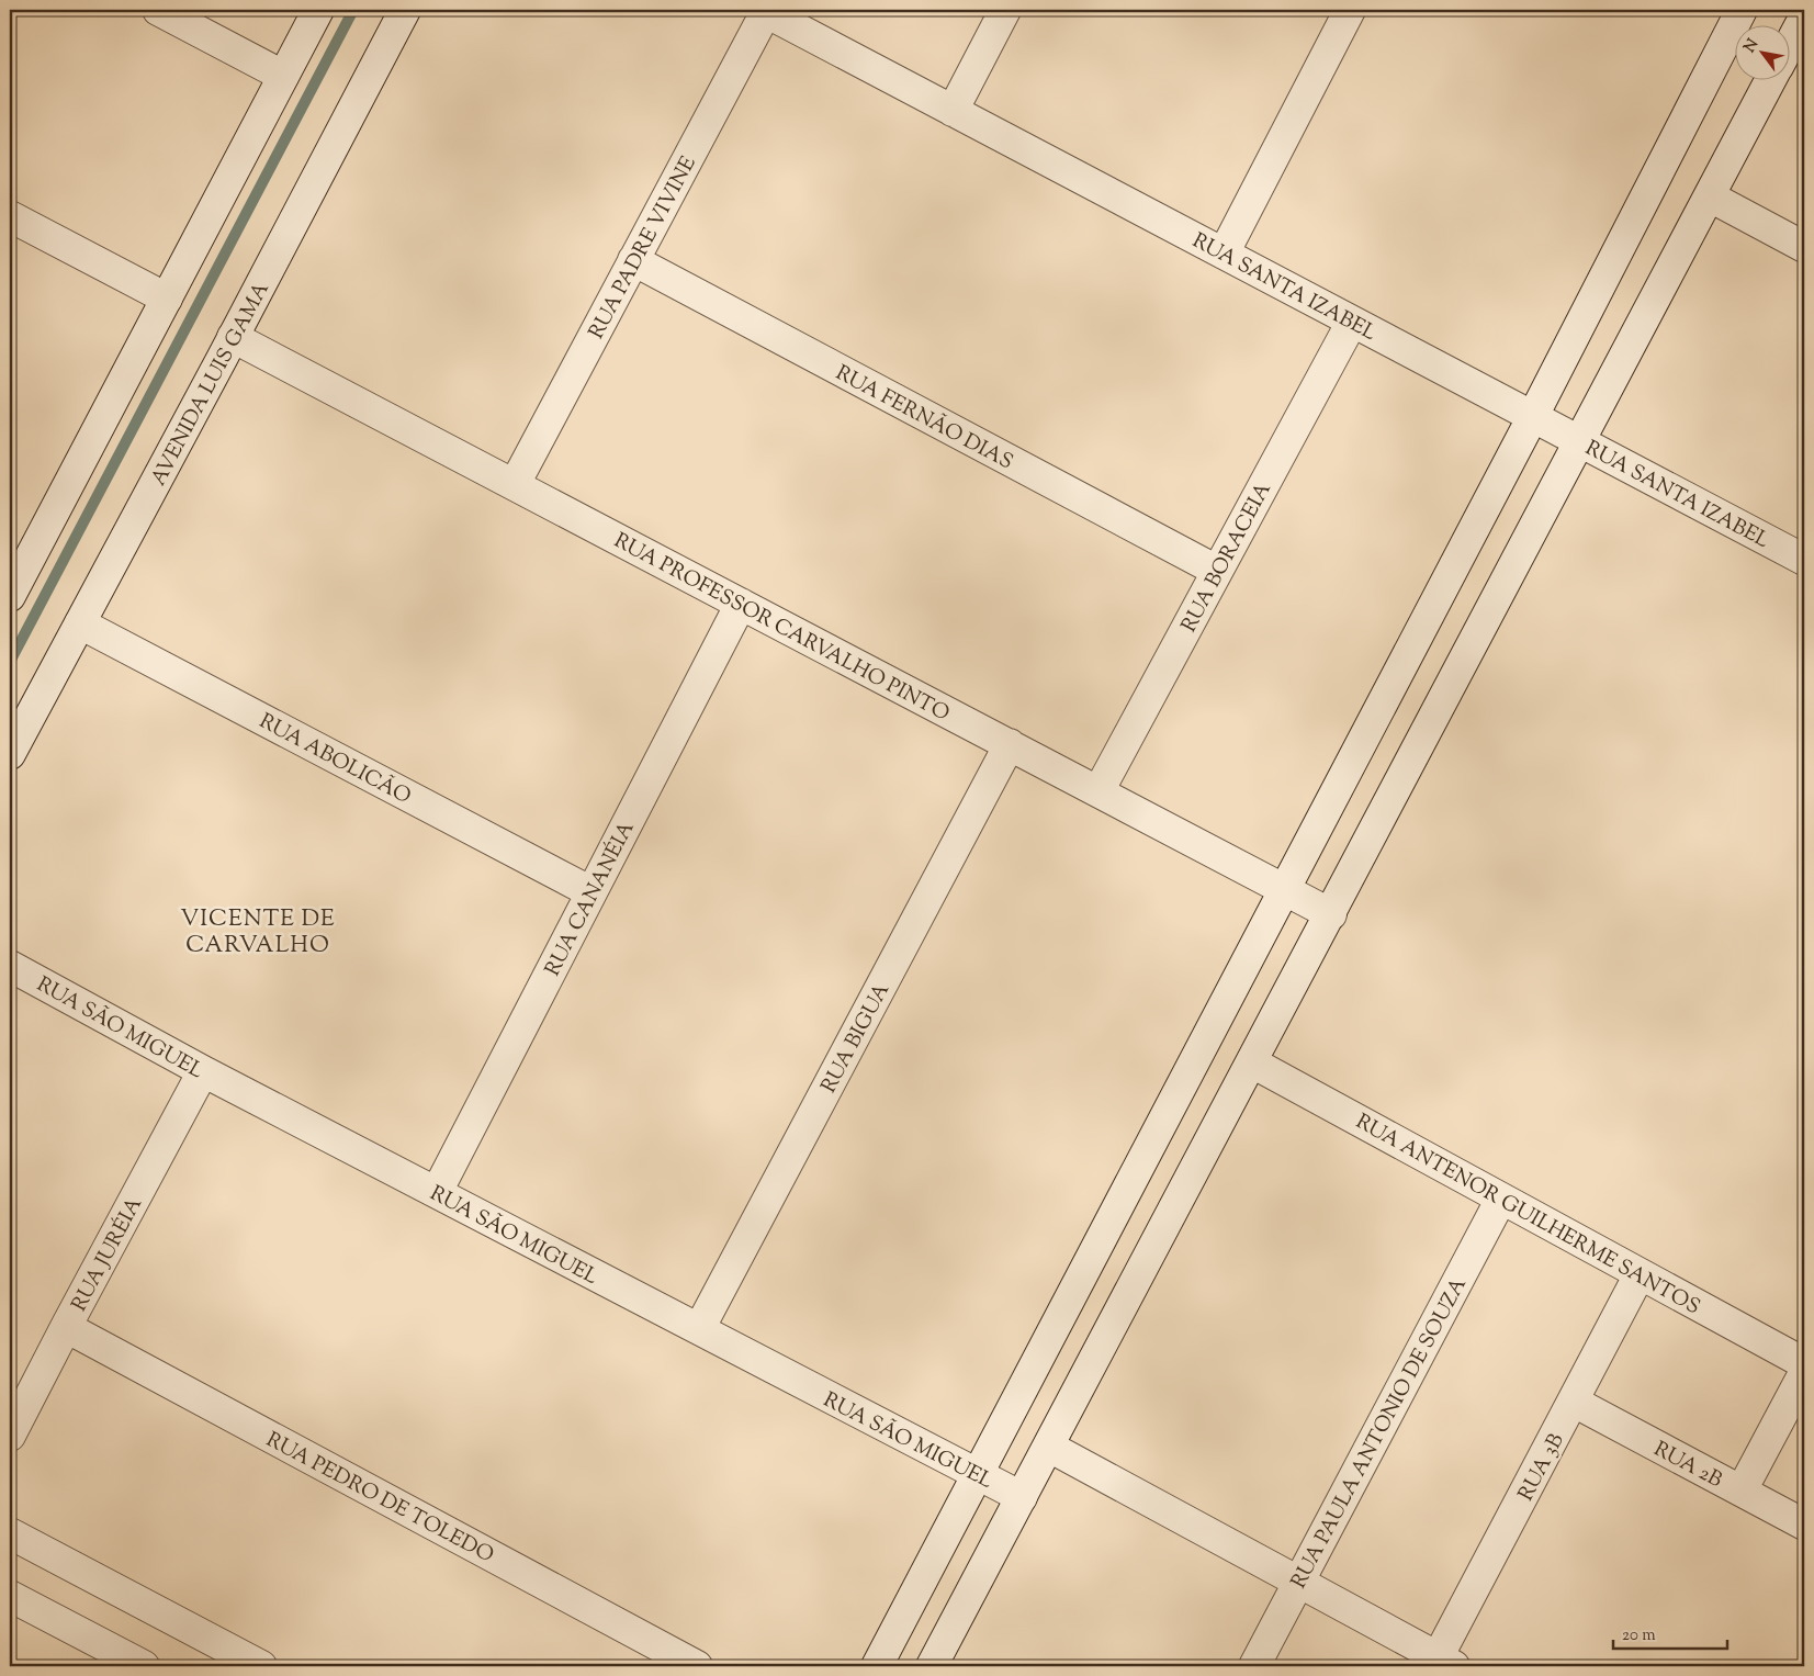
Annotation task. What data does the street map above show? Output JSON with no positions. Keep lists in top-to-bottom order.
{
  "streets": {
    "street": [
      "RUA PADRE VIVINE",
      "RUA SANTA IZABEL",
      "AVENIDA LUIS GAMA",
      "RUA FERNÃO DIAS",
      "RUA BORACEIA",
      "RUA PROFESSOR CARVALHO PINTO",
      "RUA ABOLICÃO",
      "RUA CANANÉIA",
      "RUA SÃO MIGUEL",
      "RUA BIGUA",
      "RUA ANTENOR GUILHERME SANTOS",
      "RUA JURÉIA",
      "RUA PAULA ANTONIO DE SOUZA",
      "RUA 2B",
      "RUA 3B",
      "RUA PEDRO DE TOLEDO"
    ]
  },
  "crossings": [
    ["RUA PADRE VIVINE", "RUA SANTA IZABEL"],
    ["RUA PADRE VIVINE", "RUA FERNÃO DIAS"],
    ["RUA PADRE VIVINE", "RUA PROFESSOR CARVALHO PINTO"],
    ["RUA SANTA IZABEL", "RUA BORACEIA"],
    ["AVENIDA LUIS GAMA", "RUA PROFESSOR CARVALHO PINTO"],
    ["AVENIDA LUIS GAMA", "RUA ABOLICÃO"],
    ["RUA FERNÃO DIAS", "RUA BORACEIA"],
    ["RUA BORACEIA", "RUA PROFESSOR CARVALHO PINTO"],
    ["RUA PROFESSOR CARVALHO PINTO", "RUA CANANÉIA"],
    ["RUA PROFESSOR CARVALHO PINTO", "RUA BIGUA"],
    ["RUA ABOLICÃO", "RUA CANANÉIA"],
    ["RUA CANANÉIA", "RUA SÃO MIGUEL"],
    ["RUA SÃO MIGUEL", "RUA BIGUA"],
    ["RUA SÃO MIGUEL", "RUA JURÉIA"],
    ["RUA ANTENOR GUILHERME SANTOS", "RUA PAULA ANTONIO DE SOUZA"],
    ["RUA ANTENOR GUILHERME SANTOS", "RUA 3B"],
    ["RUA JURÉIA", "RUA PEDRO DE TOLEDO"],
    ["RUA 2B", "RUA 3B"]
  ],
  "districts": ["VICENTE DE CARVALHO"],
  "scale_bar": "20 m",
  "north": "top left"
}
